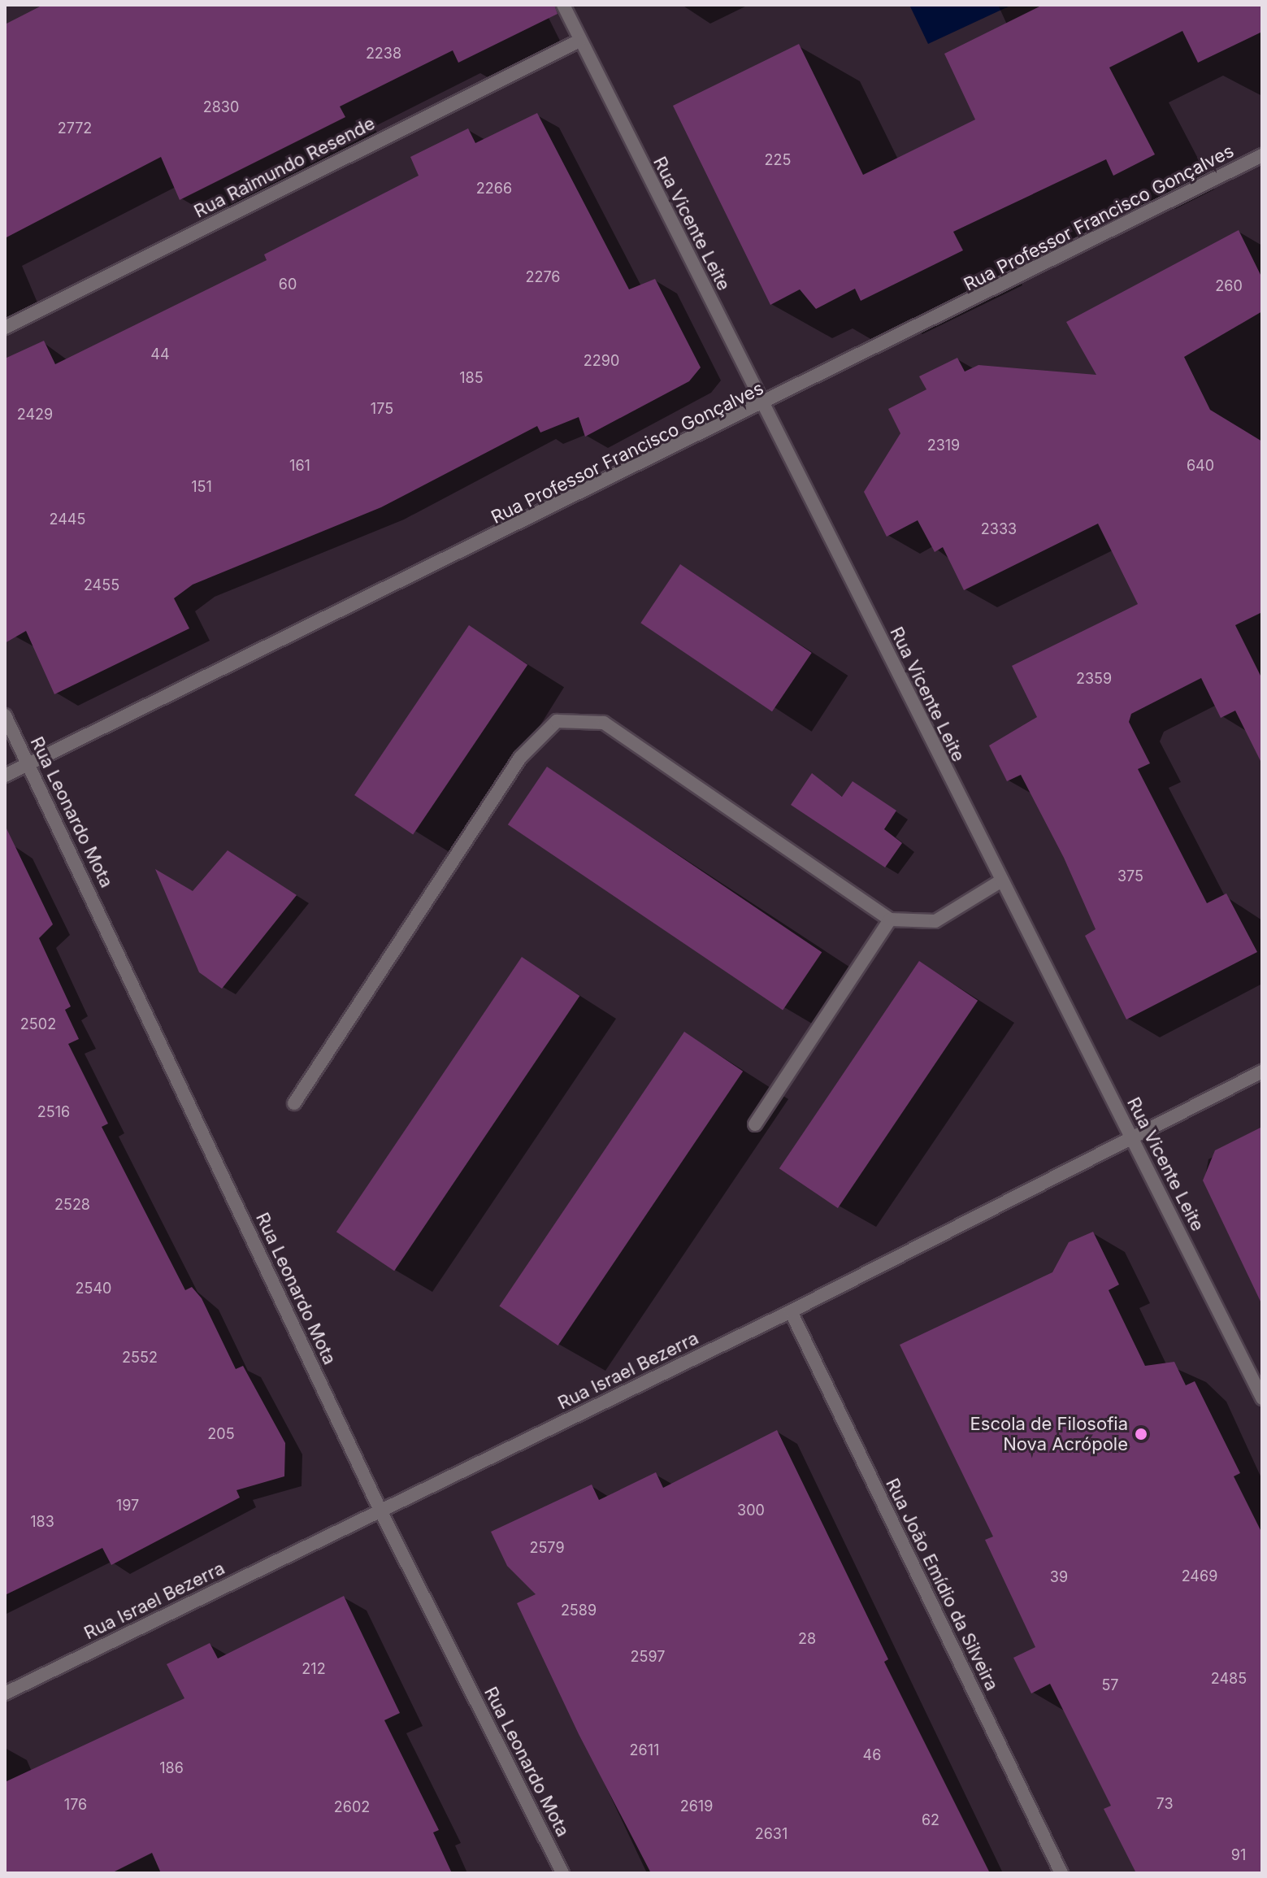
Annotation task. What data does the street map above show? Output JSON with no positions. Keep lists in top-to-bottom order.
{
  "streets": {
    "street": [
      "Rua Raimundo Resende",
      "Rua Professor Francisco Gonçalves",
      "Rua Vicente Leite",
      "Rua Leonardo Mota",
      "Rua Israel Bezerra",
      "Rua João Emídio da Silveira"
    ]
  },
  "crossings": [
    ["Rua Raimundo Resende", "Rua Vicente Leite"],
    ["Rua Professor Francisco Gonçalves", "Rua Vicente Leite"],
    ["Rua Professor Francisco Gonçalves", "Rua Leonardo Mota"],
    ["Rua Vicente Leite", "Rua Israel Bezerra"],
    ["Rua Leonardo Mota", "Rua Israel Bezerra"],
    ["Rua Israel Bezerra", "Rua João Emídio da Silveira"]
  ],
  "places": ["Escola de Filosofia Nova Acrópole"],
  "house_numbers": [
    "2238",
    "2830",
    "2772",
    "225",
    "2266",
    "2276",
    "60",
    "260",
    "44",
    "2290",
    "185",
    "175",
    "2429",
    "2319",
    "161",
    "640",
    "151",
    "2445",
    "2333",
    "2455",
    "2359",
    "375",
    "2502",
    "2516",
    "2528",
    "2540",
    "2552",
    "205",
    "197",
    "300",
    "183",
    "2579",
    "2469",
    "39",
    "2589",
    "28",
    "2597",
    "212",
    "2485",
    "57",
    "2611",
    "46",
    "186",
    "73",
    "176",
    "2619",
    "2602",
    "62",
    "2631",
    "91"
  ]
}
